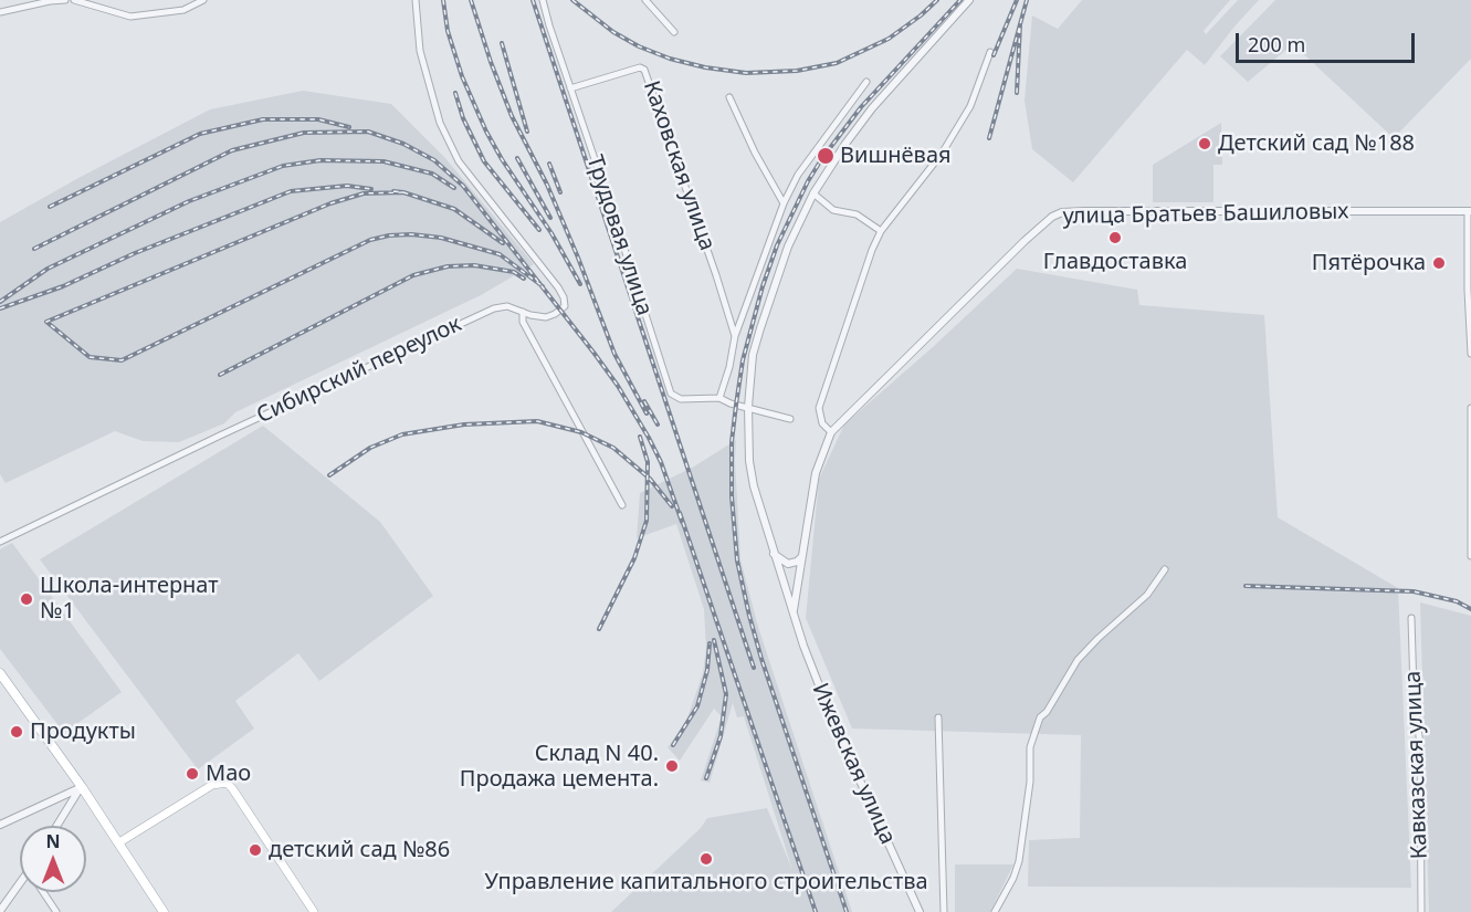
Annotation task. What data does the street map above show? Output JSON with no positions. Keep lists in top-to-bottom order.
{
  "streets": {
    "street": [
      "Каховская улица",
      "улица Братьев Башиловых",
      "Трудовая улица",
      "Сибирский переулок",
      "Ижевская улица",
      "Кавказская улица"
    ]
  },
  "crossings": [
    ["Каховская улица", "Трудовая улица"],
    ["Трудовая улица", "Ижевская улица"]
  ],
  "places": [
    "Детский сад №188",
    "Вишнёвая",
    "Главдоставка",
    "Пятёрочка",
    "Школа-интернат №1",
    "Продукты",
    "Склад N 40. Продажа цемента.",
    "Мао",
    "детский сад №86",
    "Управление капитального строительства"
  ],
  "scale_bar": "200 m",
  "north": "top"
}
